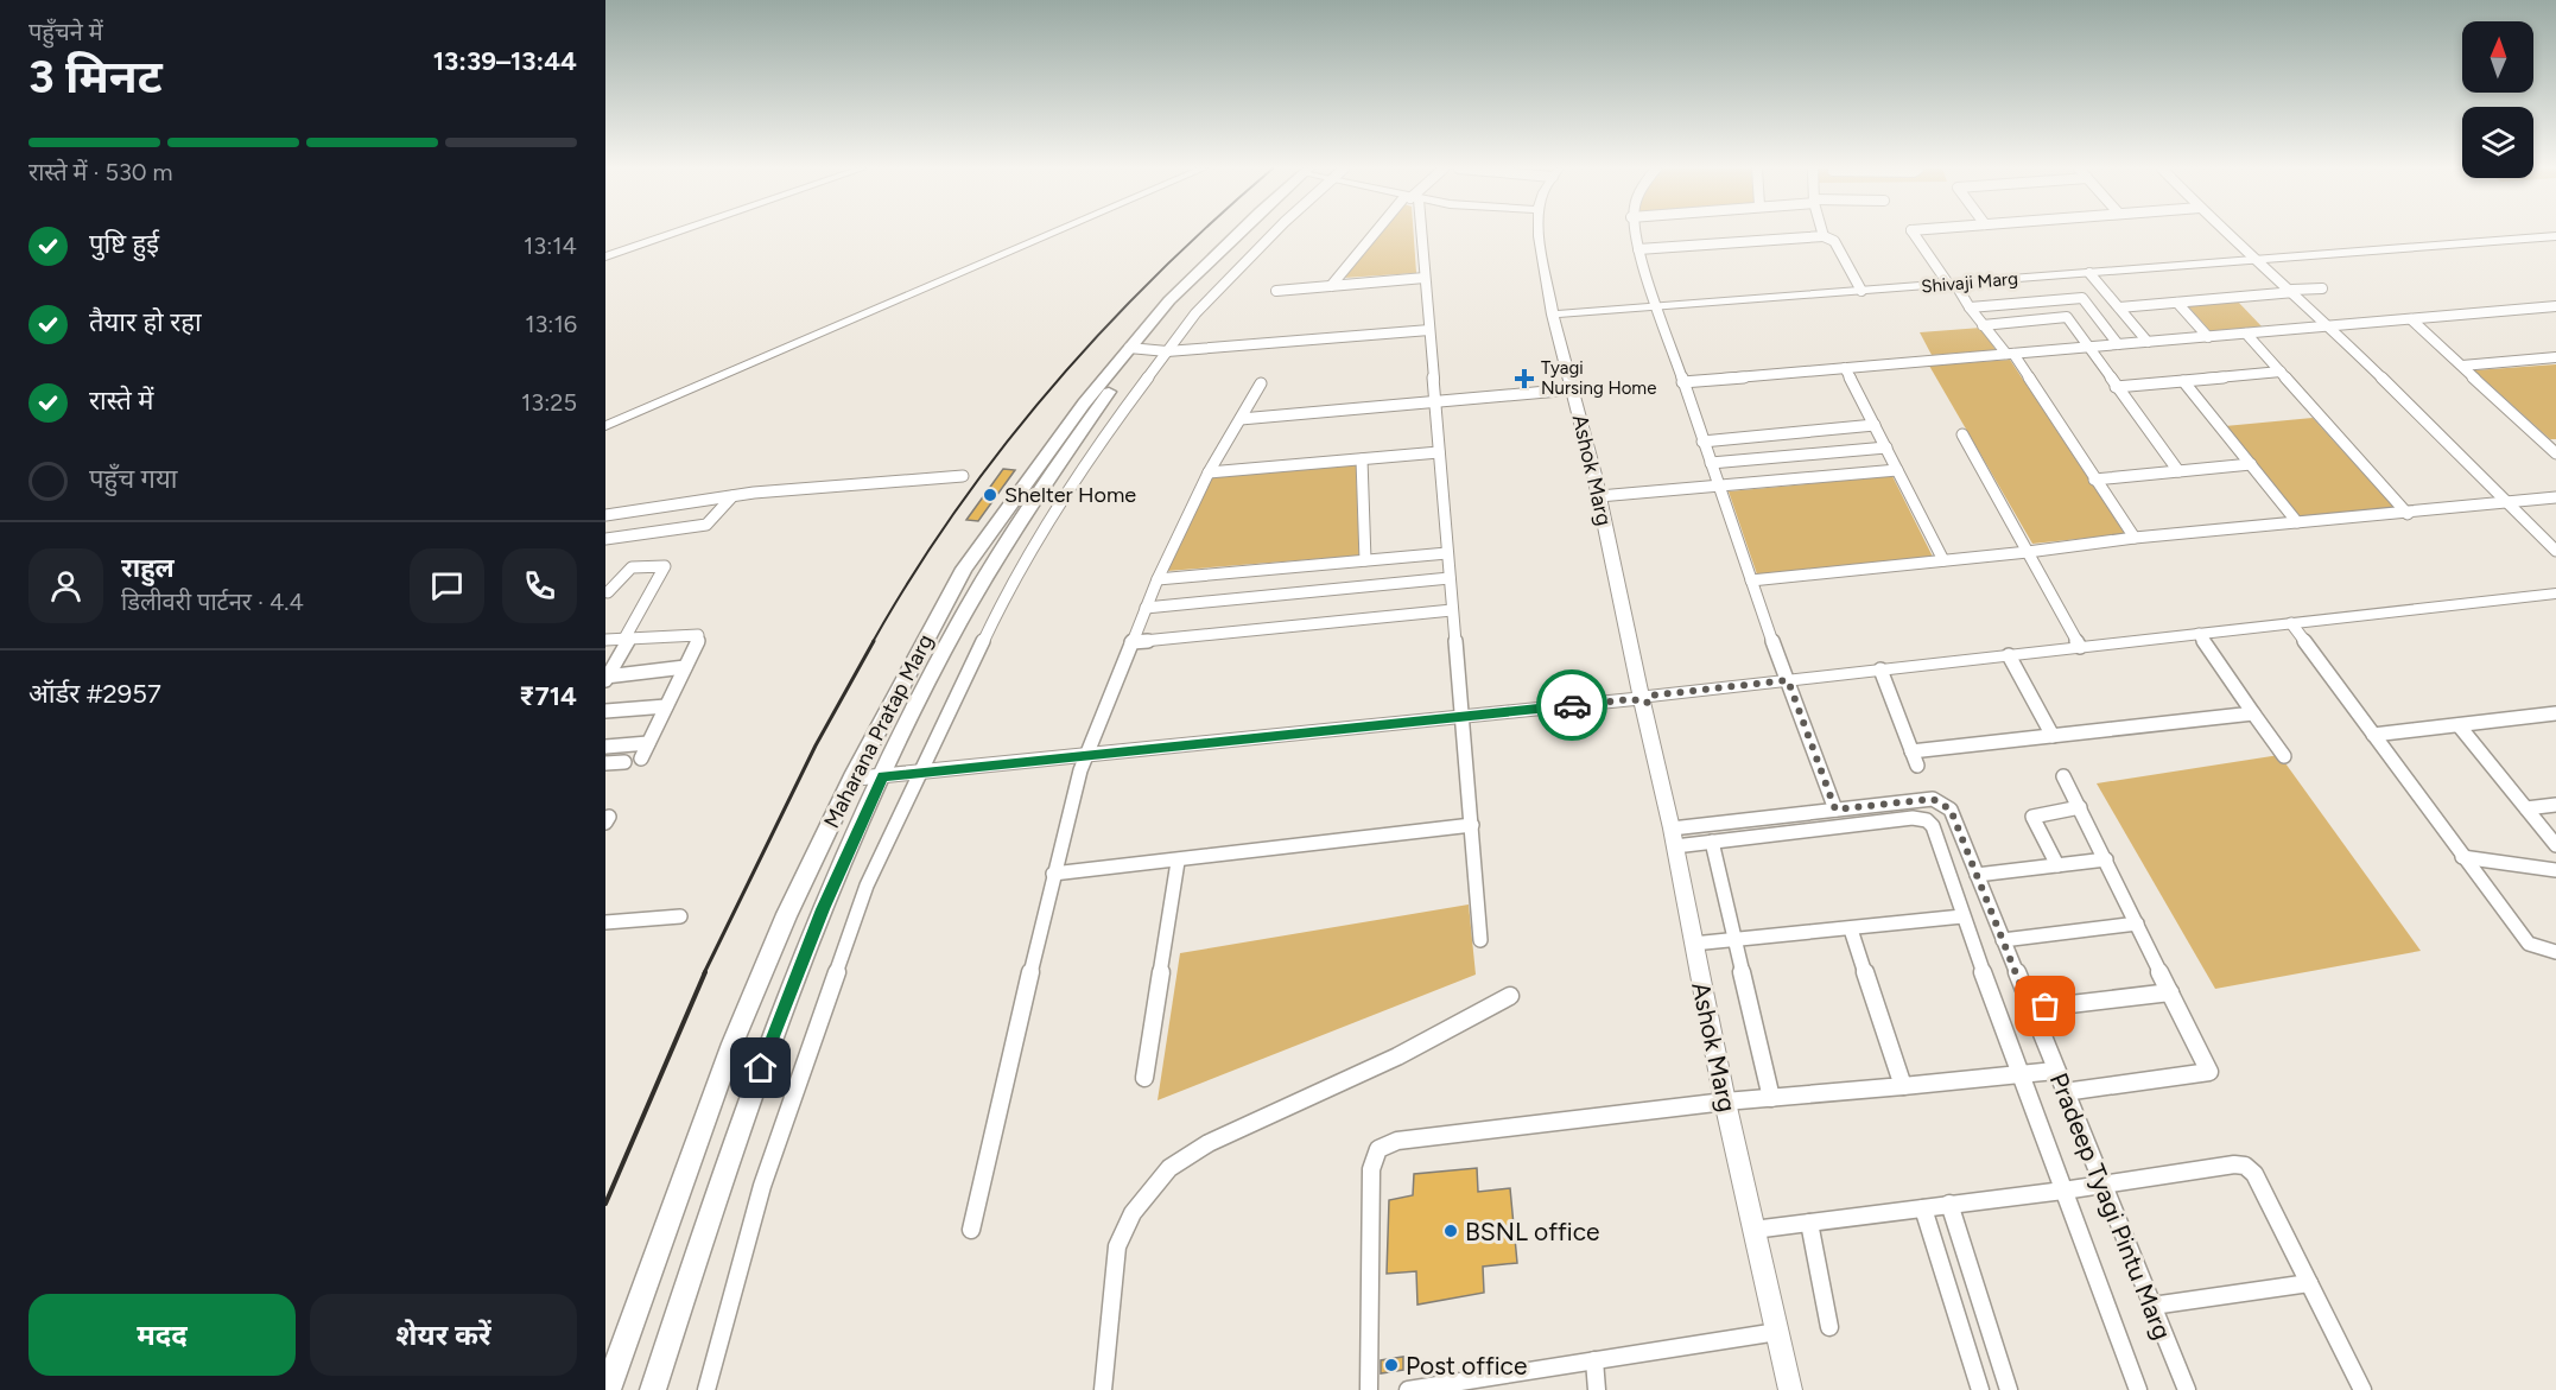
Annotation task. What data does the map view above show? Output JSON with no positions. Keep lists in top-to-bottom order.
{
  "streets": {
    "main road": ["Maharana Pratap Marg"],
    "street": ["Shivaji Marg", "Ashok Marg", "Pradeep Tyagi Pintu Marg"]
  },
  "crossings": [
    ["Shivaji Marg", "Ashok Marg"],
    ["Ashok Marg", "Pradeep Tyagi Pintu Marg"]
  ],
  "places": {
    "health": ["Tyagi Nursing Home"],
    "other": ["Shelter Home", "BSNL office", "Post office"]
  },
  "north": "top",
  "page": {
    "heading": ["3 मिनट", "पहुँचने में", "13:39–13:44"],
    "panel": [
      "राहुल",
      "डिलीवरी पार्टनर · 4.4",
      "ऑर्डर #2957",
      "₹714"
    ],
    "bar": "रास्ते में · 530 m",
    "list": [
      ["पुष्टि हुई", "13:14"],
      ["तैयार हो रहा", "13:16"],
      ["रास्ते में", "13:25"],
      "पहुँच गया"
    ],
    "buttons": ["मदद", "शेयर करें"]
  }
}
